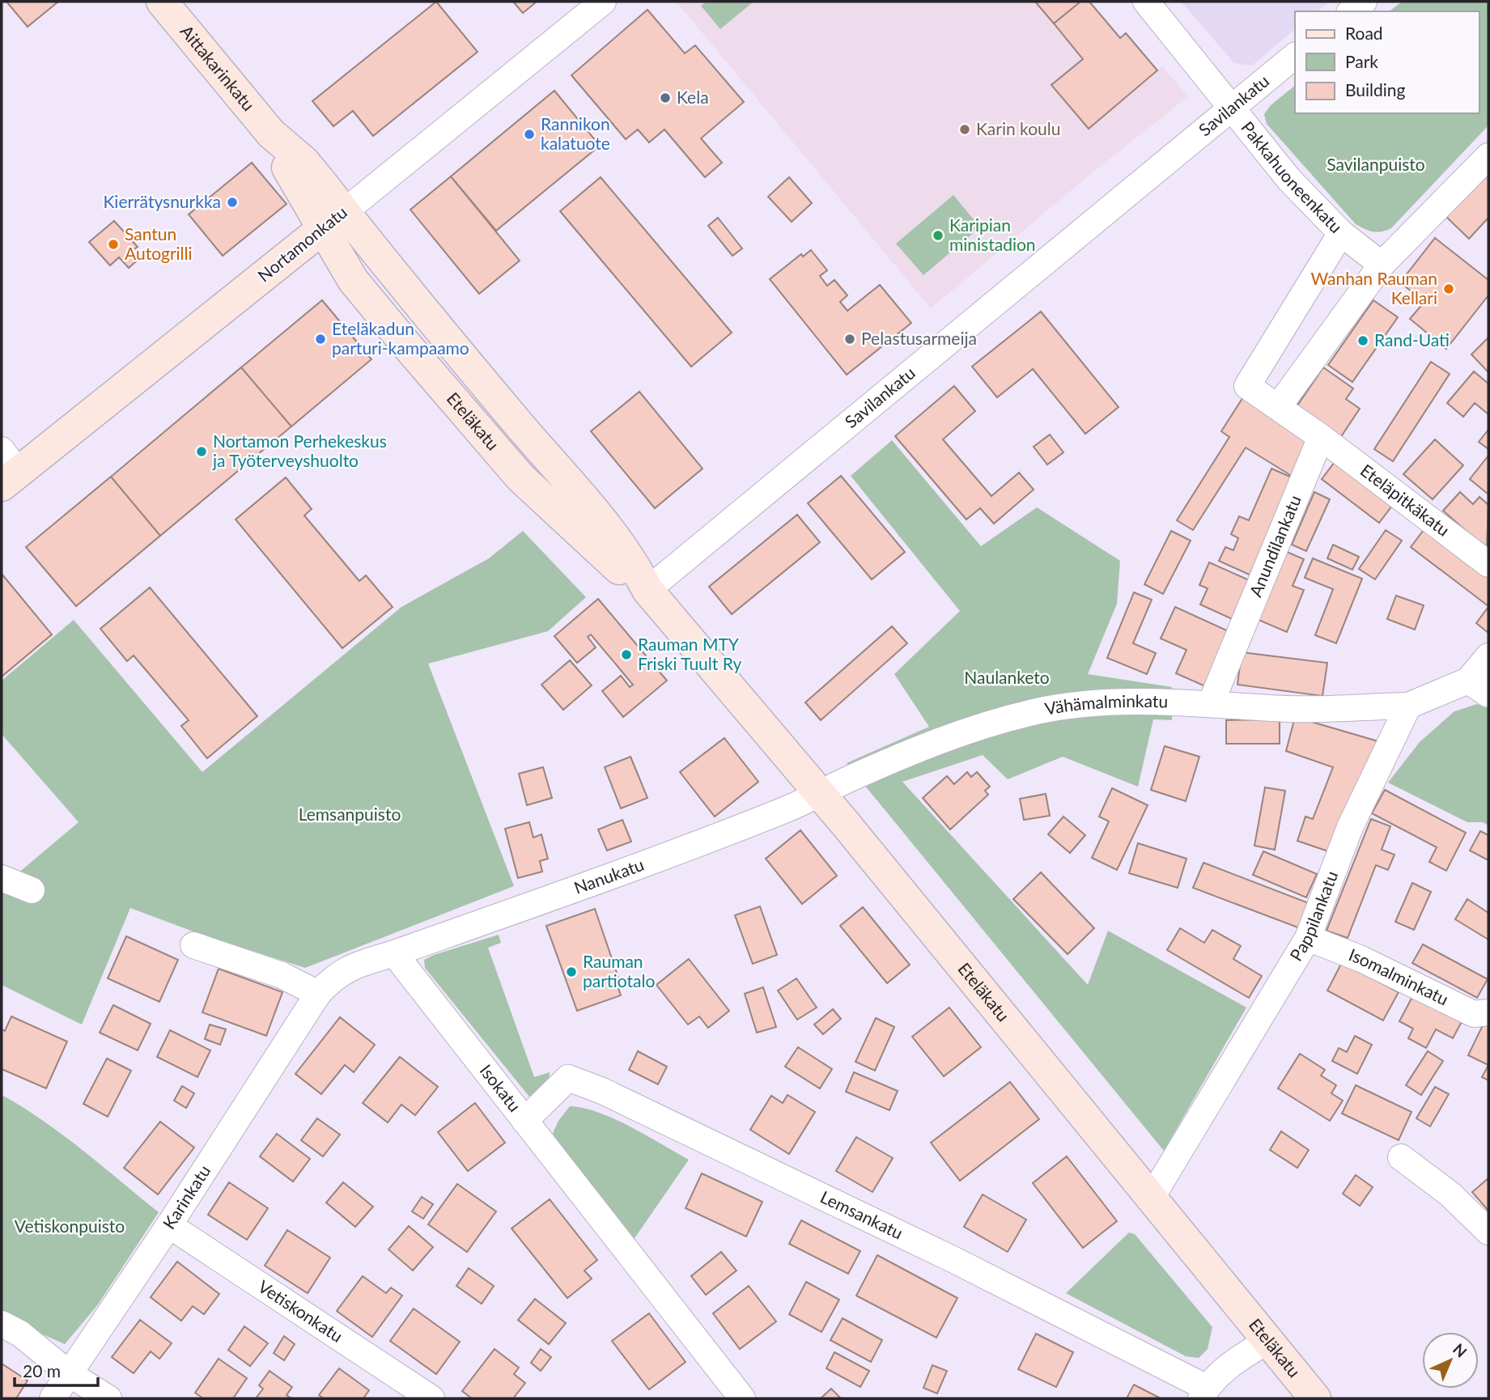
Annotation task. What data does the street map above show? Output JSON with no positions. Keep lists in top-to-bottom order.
{
  "streets": {
    "main road": ["Aittakarinkatu", "Nortamonkatu", "Eteläkatu"],
    "street": [
      "Savilankatu",
      "Pakkahuoneenkatu",
      "Eteläpitkäkatu",
      "Anundilankatu",
      "Vähämalminkatu",
      "Nanukatu",
      "Pappilankatu",
      "Isomalminkatu",
      "Isokatu",
      "Karinkatu",
      "Lemsankatu",
      "Vetiskonkatu"
    ]
  },
  "crossings": [
    ["Aittakarinkatu", "Nortamonkatu"],
    ["Aittakarinkatu", "Eteläkatu"],
    ["Savilankatu", "Pakkahuoneenkatu"],
    ["Savilankatu", "Eteläkatu"],
    ["Nortamonkatu", "Eteläkatu"],
    ["Eteläkatu", "Vähämalminkatu"],
    ["Eteläkatu", "Nanukatu"],
    ["Eteläkatu", "Pappilankatu"],
    ["Eteläpitkäkatu", "Anundilankatu"],
    ["Anundilankatu", "Vähämalminkatu"],
    ["Vähämalminkatu", "Nanukatu"],
    ["Vähämalminkatu", "Pappilankatu"],
    ["Nanukatu", "Isokatu"],
    ["Pappilankatu", "Isomalminkatu"],
    ["Isokatu", "Lemsankatu"],
    ["Karinkatu", "Vetiskonkatu"]
  ],
  "parks": [
    "Savilanpuisto",
    "Naulanketo",
    "Lemsanpuisto",
    "Vetiskonpuisto"
  ],
  "places": [
    "Kela",
    "Karin koulu",
    "Rannikon kalatuote",
    "Kierrätysnurkka",
    "Karipian ministadion",
    "Santun Autogrilli",
    "Wanhan Rauman Kellari",
    "Eteläkadun parturi-kampaamo",
    "Pelastusarmeija",
    "Rand-Uati",
    "Nortamon Perhekeskus ja Työterveyshuolto",
    "Rauman MTY Friski Tuult Ry",
    "Rauman partiotalo"
  ],
  "legend": ["Road", "Park", "Building"],
  "scale_bar": "20 m",
  "north": "top right"
}
